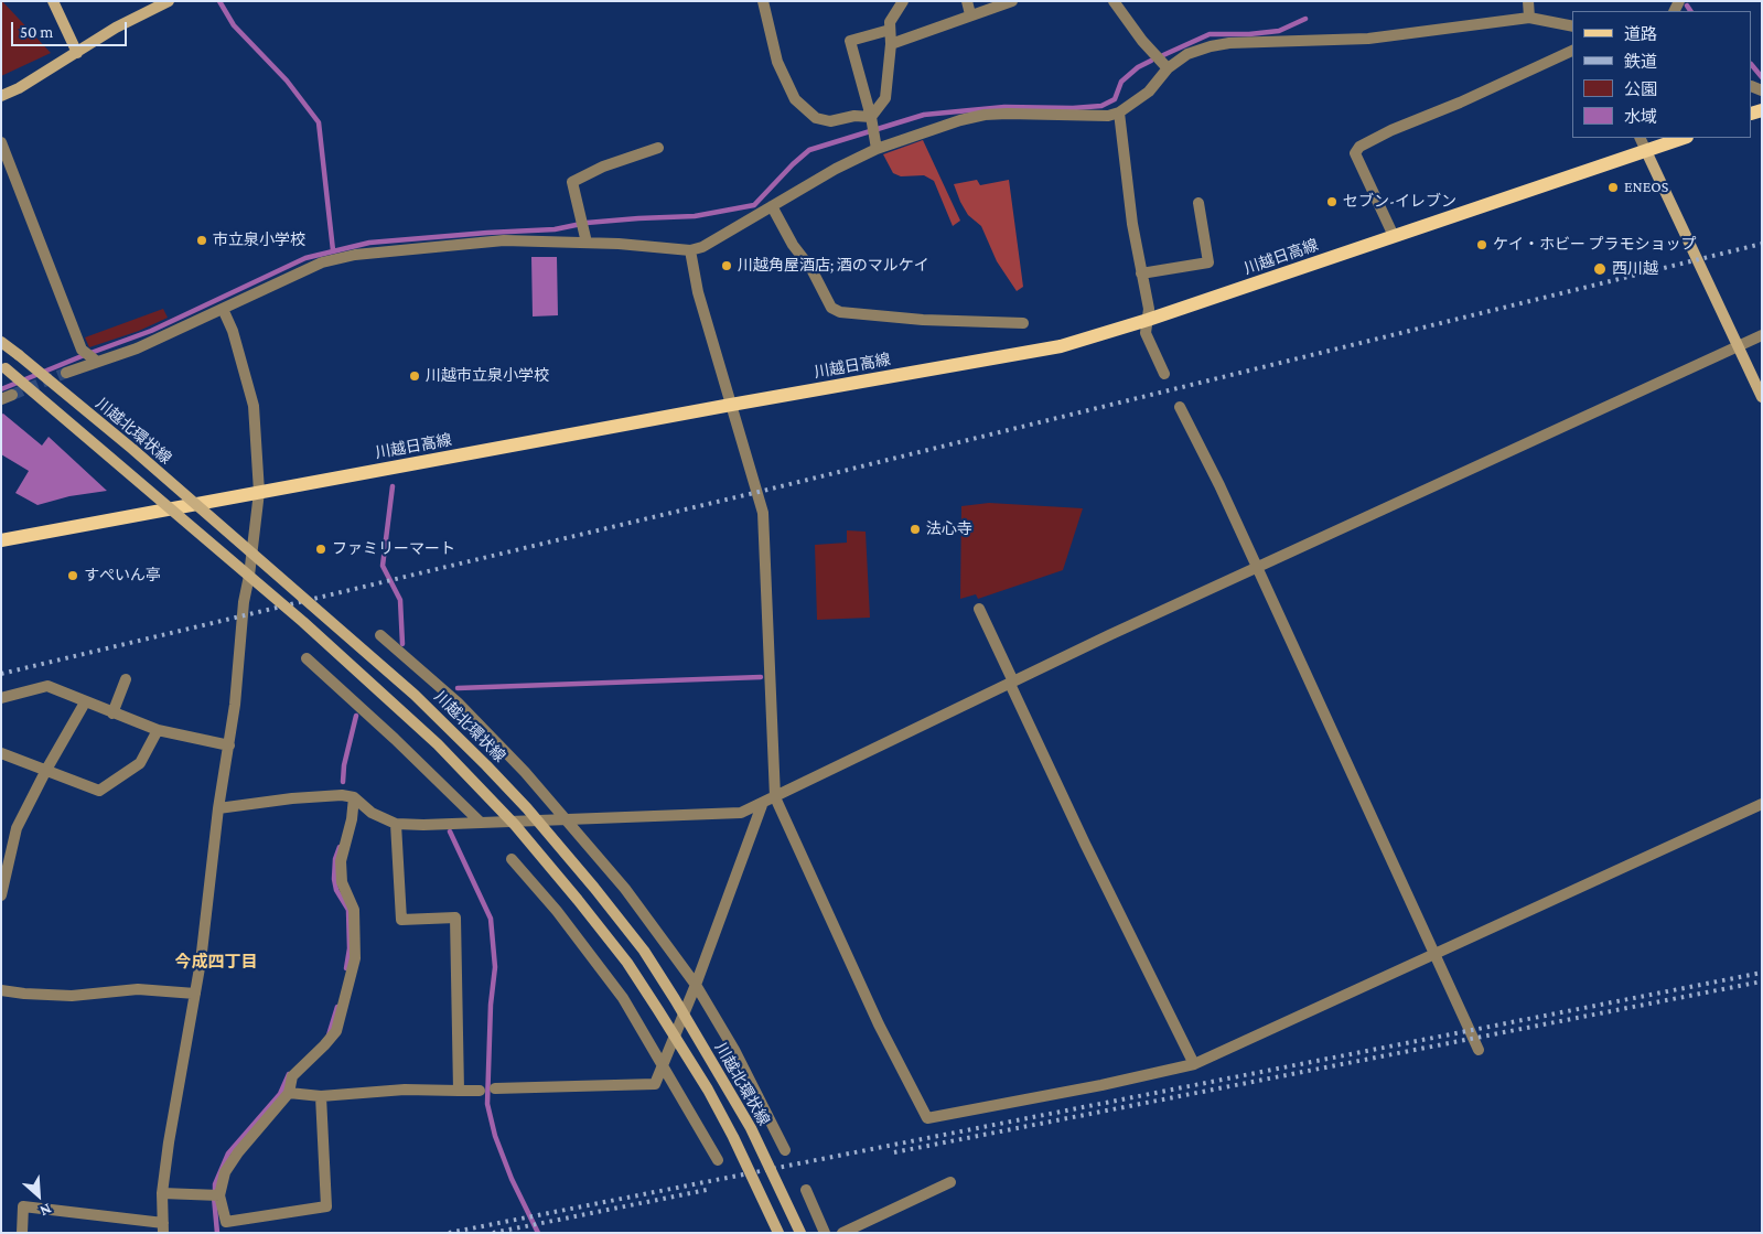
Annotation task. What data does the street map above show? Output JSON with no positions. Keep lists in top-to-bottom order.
{
  "streets": {
    "main road": ["川越日高線", "川越北環状線"]
  },
  "districts": ["今成四丁目"],
  "places": [
    "ENEOS",
    "セブン-イレブン",
    "市立泉小学校",
    "ケイ・ホビー プラモショップ",
    "川越角屋酒店; 酒のマルケイ",
    "西川越",
    "川越市立泉小学校",
    "法心寺",
    "ファミリーマート",
    "すぺいん亭"
  ],
  "legend": [
    "道路",
    "鉄道",
    "公園",
    "水域"
  ],
  "scale_bar": "50 m",
  "north": "bottom right"
}
